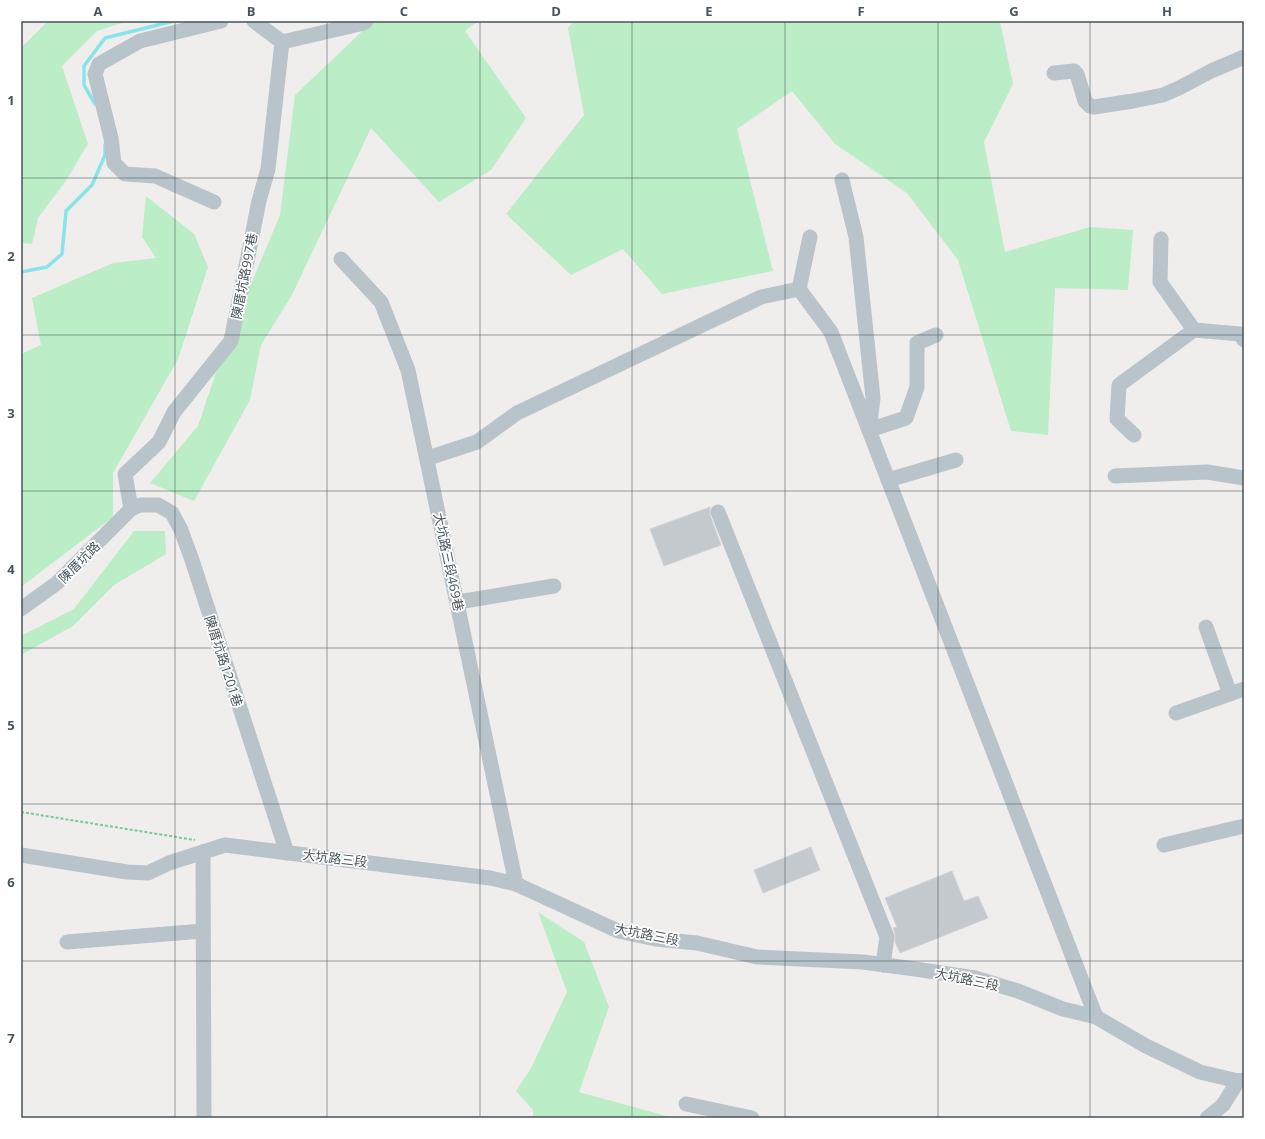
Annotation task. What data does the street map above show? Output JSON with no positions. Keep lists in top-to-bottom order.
{
  "streets": {
    "street": [
      "陳厝坑路997巷",
      "陳厝坑路",
      "大坑路三段469巷",
      "陳厝坑路1201巷",
      "大坑路三段"
    ]
  },
  "crossings": [
    ["陳厝坑路997巷", "陳厝坑路"],
    ["陳厝坑路997巷", "陳厝坑路1201巷"],
    ["陳厝坑路", "陳厝坑路1201巷"],
    ["大坑路三段469巷", "大坑路三段"],
    ["陳厝坑路1201巷", "大坑路三段"]
  ],
  "grid": {
    "columns": [
      "A",
      "B",
      "C",
      "D",
      "E",
      "F",
      "G",
      "H"
    ],
    "rows": [
      "1",
      "2",
      "3",
      "4",
      "5",
      "6",
      "7"
    ]
  }
}
